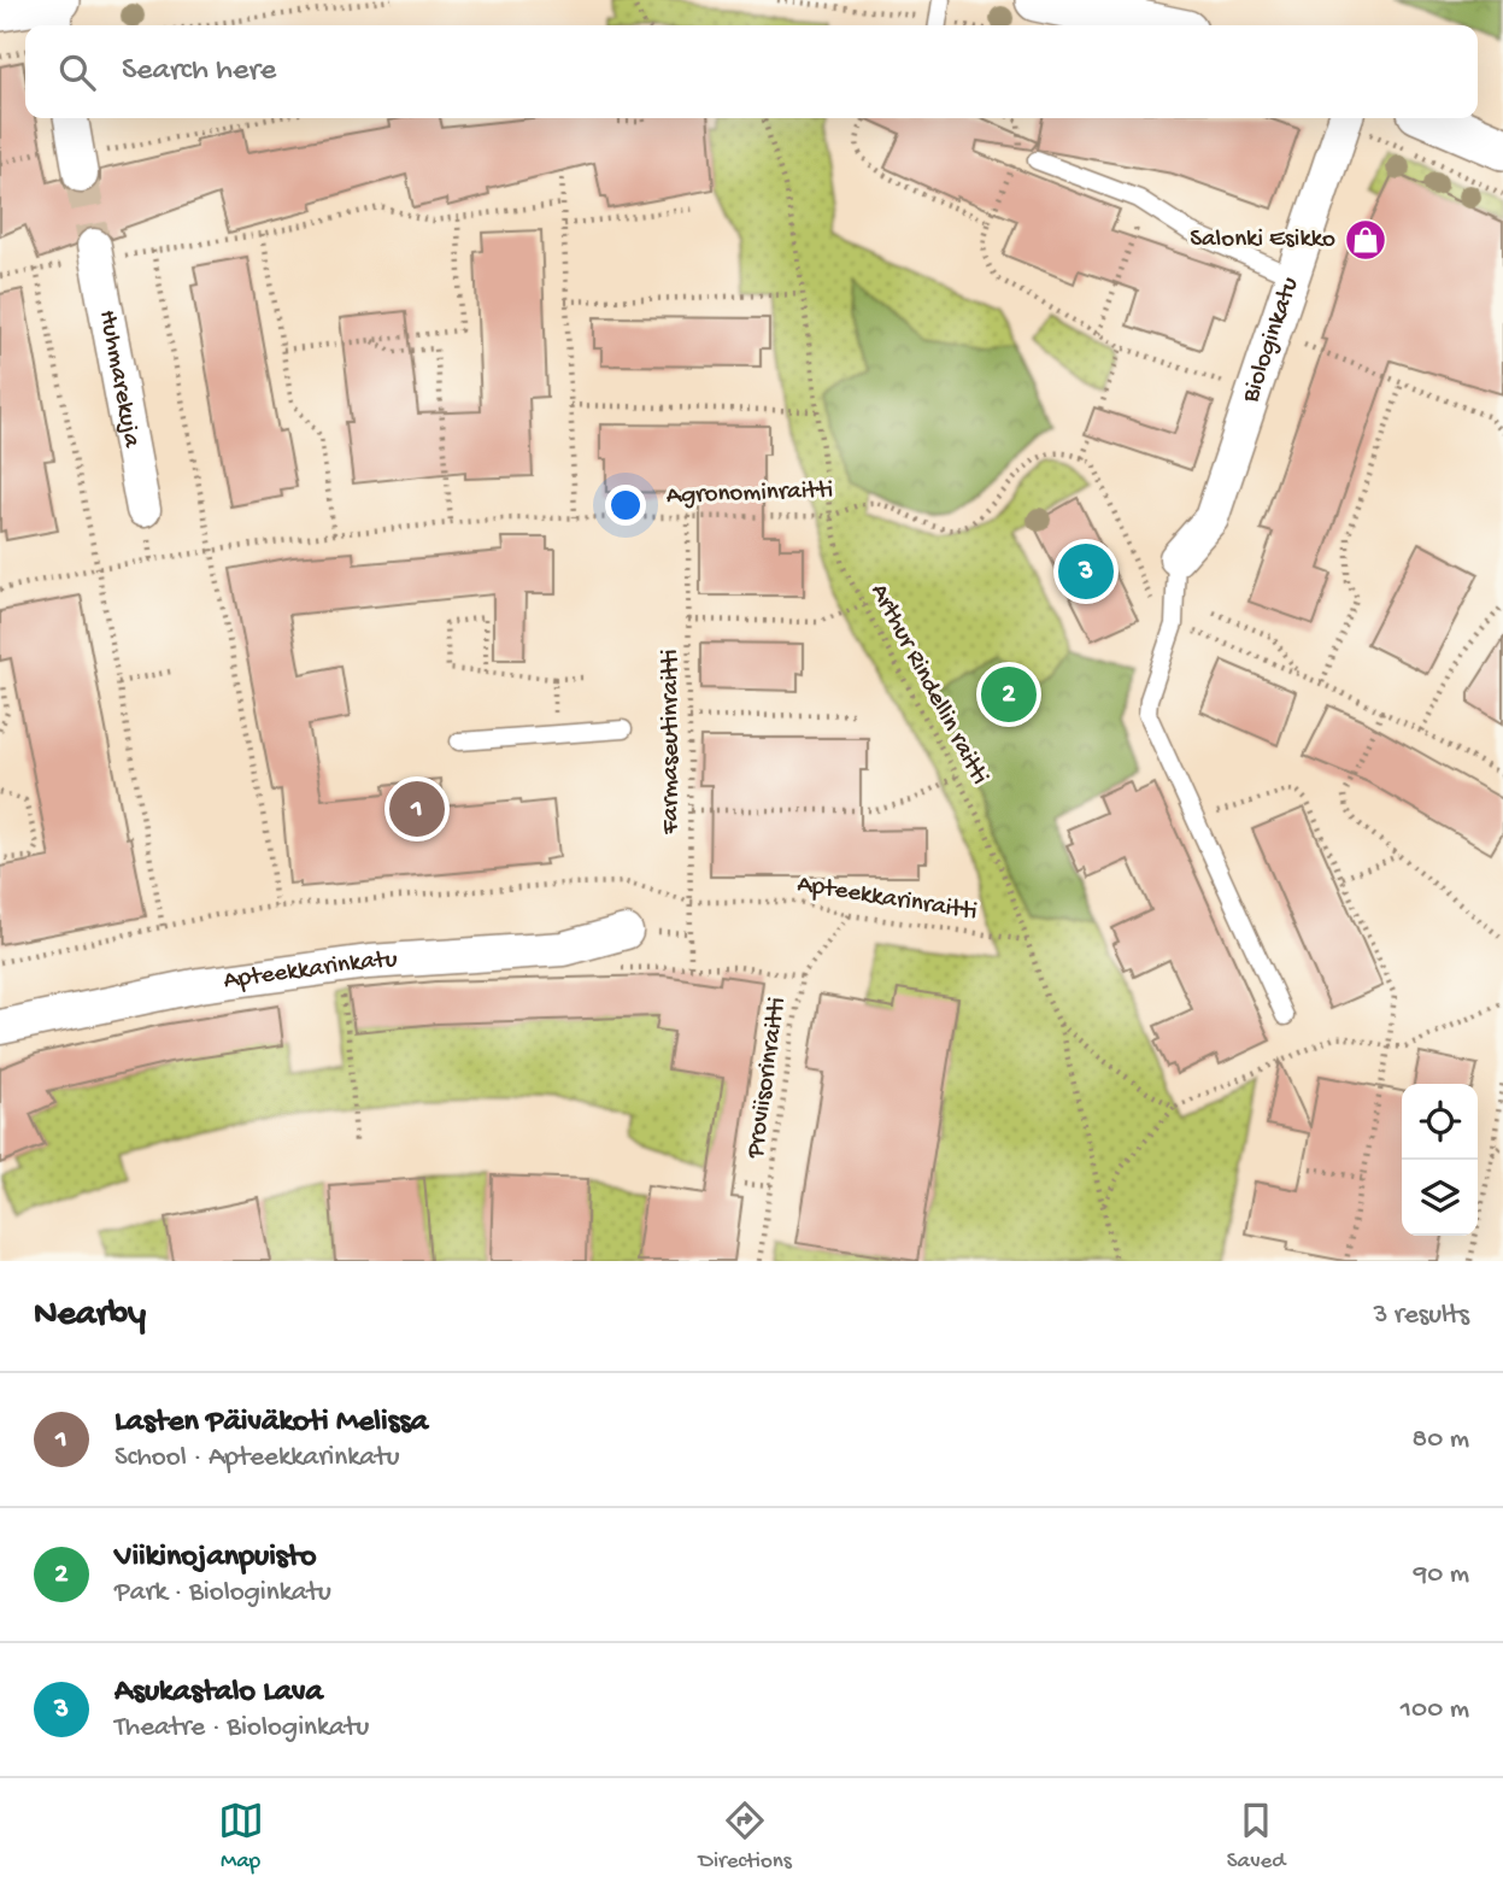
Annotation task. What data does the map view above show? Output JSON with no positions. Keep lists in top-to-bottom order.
{
  "streets": {
    "street": ["Biologinkatu", "Huhmarekuja", "Apteekkarinkatu"],
    "path": [
      "Agronominraitti",
      "Arthur Rindellin raitti",
      "Farmaseutinraitti",
      "Apteekkarinraitti",
      "Proviisorinraitti"
    ]
  },
  "crossings": [
    ["Agronominraitti", "Arthur Rindellin raitti"],
    ["Agronominraitti", "Farmaseutinraitti"],
    ["Arthur Rindellin raitti", "Apteekkarinraitti"],
    ["Farmaseutinraitti", "Apteekkarinraitti"],
    ["Apteekkarinraitti", "Proviisorinraitti"]
  ],
  "places": {
    "shop": ["Salonki Esikko"]
  },
  "page": {
    "search": "Search here",
    "pins": ["3", "2", "1"],
    "heading": ["Nearby", "3 results"],
    "list": [
      {
        "mark": "1",
        "name": "Lasten Päiväkoti Melissa",
        "note": "School · Apteekkarinkatu",
        "value": "80 m"
      },
      {
        "mark": "2",
        "name": "Viikinojanpuisto",
        "note": "Park · Biologinkatu",
        "value": "90 m"
      },
      {
        "mark": "3",
        "name": "Asukastalo Lava",
        "note": "Theatre · Biologinkatu",
        "value": "100 m"
      }
    ],
    "nav": ["Map", "Directions", "Saved"]
  }
}
